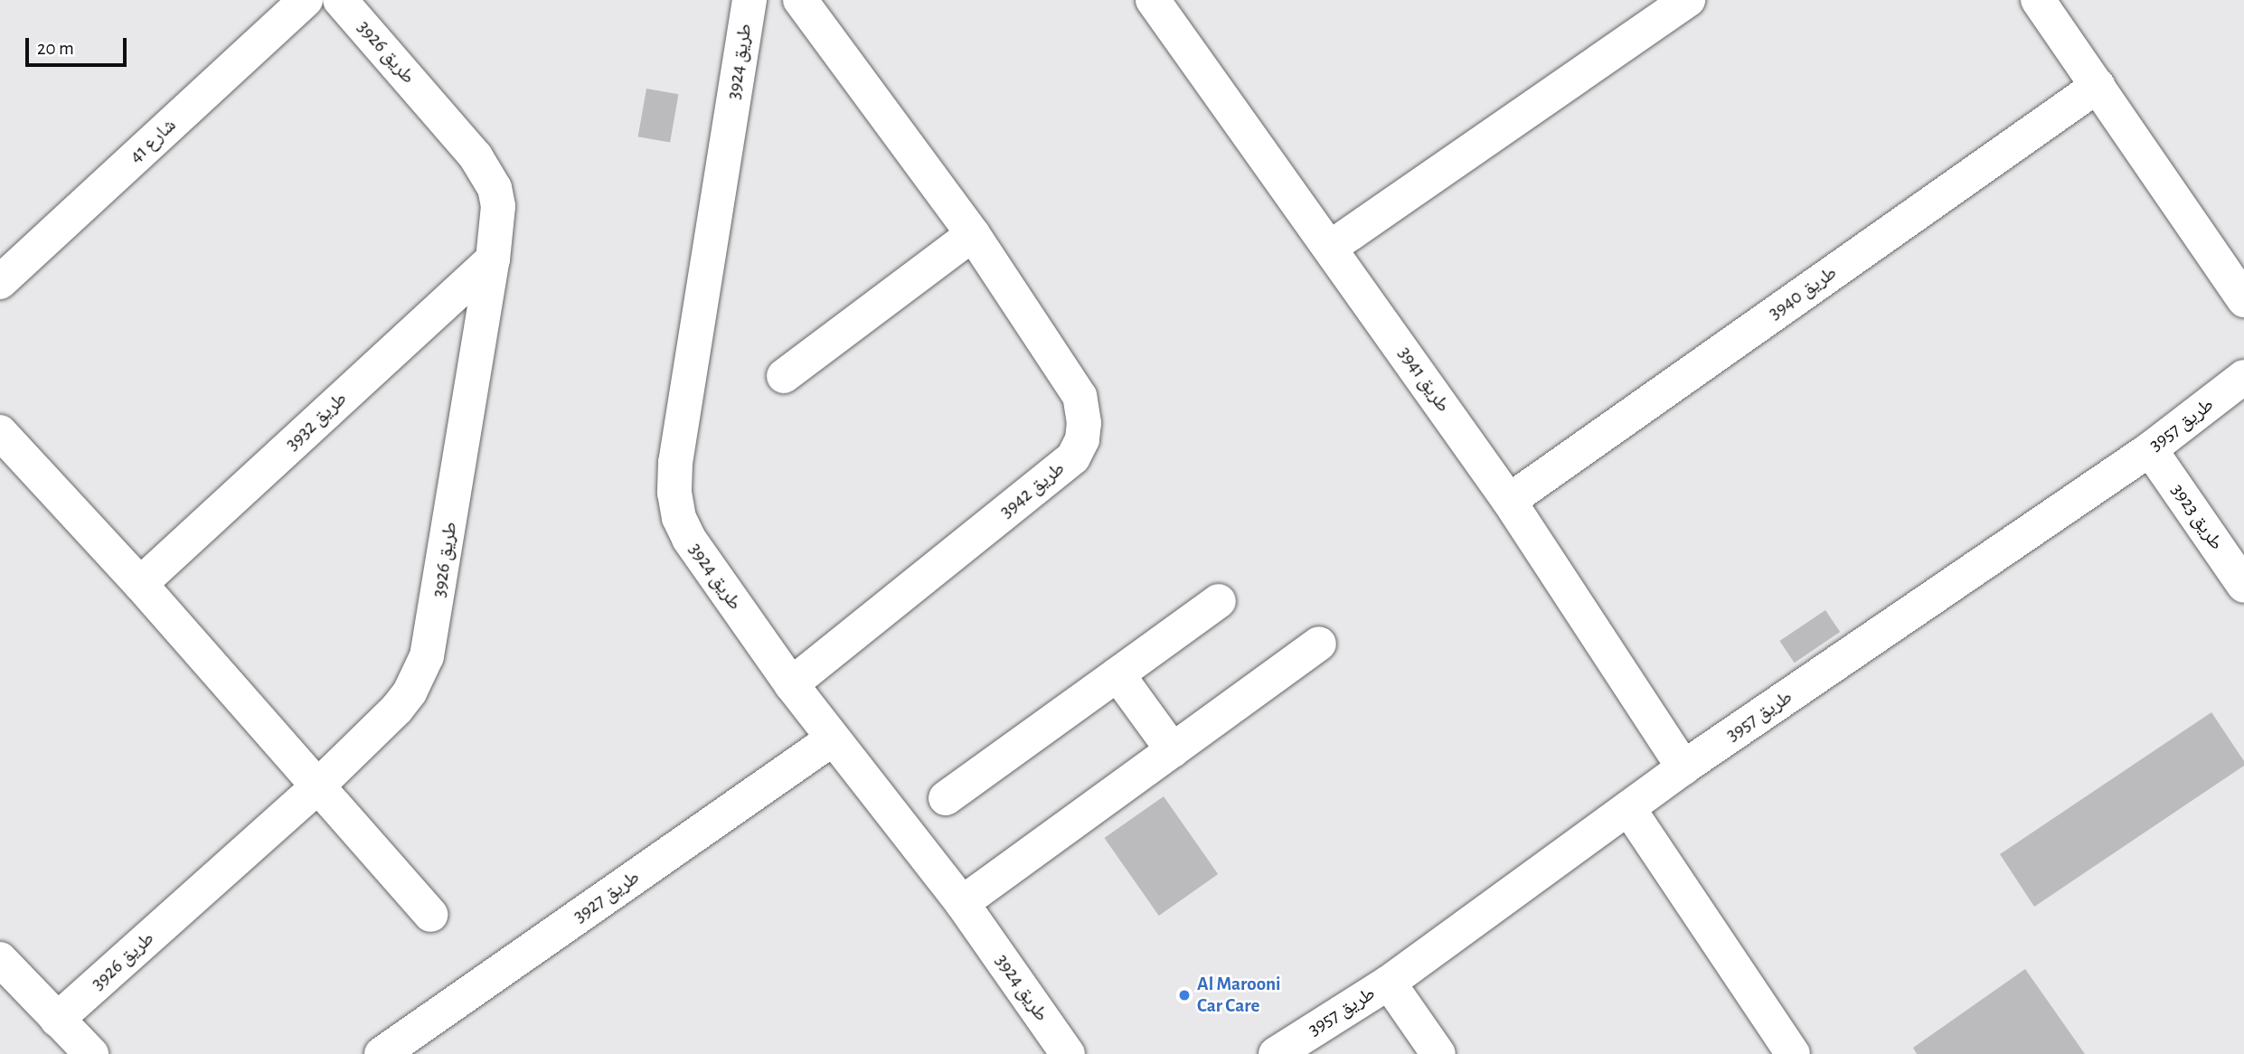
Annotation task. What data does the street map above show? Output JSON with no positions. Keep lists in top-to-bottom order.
{
  "streets": {
    "street": [
      "طريق 3926",
      "طريق 3924",
      "شارع 41",
      "طريق 3940",
      "طريق 3941",
      "طريق 3932",
      "طريق 3957",
      "طريق 3942",
      "طريق 3923",
      "طريق 3927"
    ]
  },
  "crossings": [
    ["طريق 3926", "طريق 3932"],
    ["طريق 3924", "طريق 3942"],
    ["طريق 3924", "طريق 3927"],
    ["طريق 3940", "طريق 3941"],
    ["طريق 3941", "طريق 3957"],
    ["طريق 3957", "طريق 3923"]
  ],
  "places": ["Al Marooni Car Care"],
  "scale_bar": "20 m"
}
